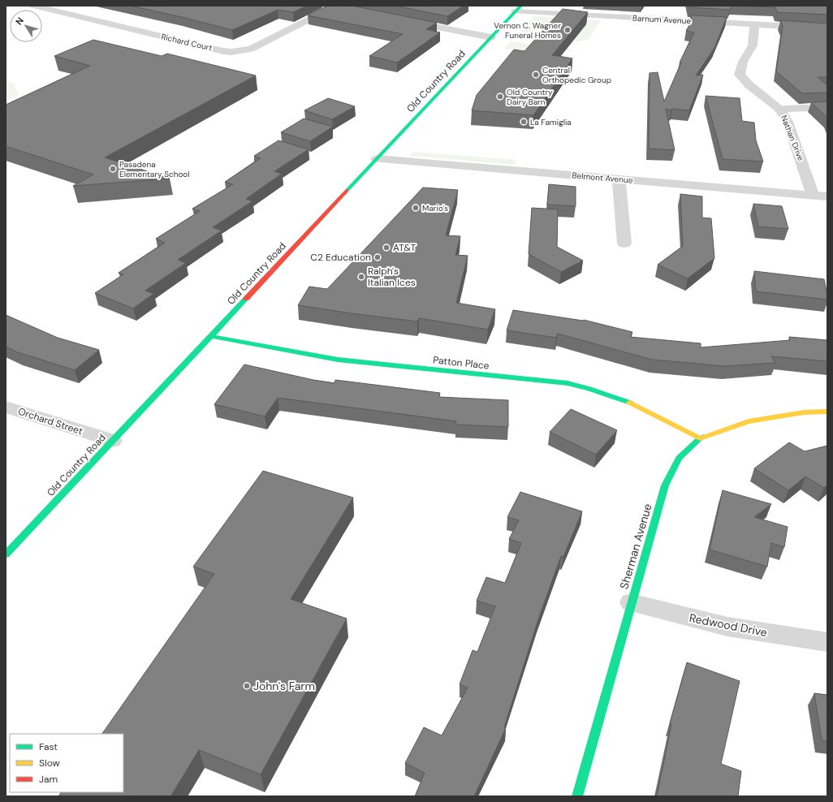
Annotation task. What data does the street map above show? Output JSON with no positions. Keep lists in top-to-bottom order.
{
  "streets": {
    "main road": ["Old Country Road", "Patton Place", "Sherman Avenue"],
    "street": [
      "Barnum Avenue",
      "Richard Court",
      "Nathan Drive",
      "Belmont Avenue",
      "Orchard Street",
      "Redwood Drive"
    ]
  },
  "crossings": [
    ["Barnum Avenue", "Old Country Road"],
    ["Barnum Avenue", "Nathan Drive"],
    ["Old Country Road", "Belmont Avenue"],
    ["Old Country Road", "Patton Place"],
    ["Old Country Road", "Orchard Street"],
    ["Nathan Drive", "Belmont Avenue"],
    ["Patton Place", "Sherman Avenue"],
    ["Sherman Avenue", "Redwood Drive"]
  ],
  "places": [
    "Vernon C. Wagner Funeral Homes",
    "Central Orthopedic Group",
    "Old Country Dairy Barn",
    "La Famiglia",
    "Pasadena Elementary School",
    "Mario's",
    "AT&T",
    "C2 Education",
    "Ralph's Italian Ices",
    "John's Farm"
  ],
  "legend": ["Fast", "Slow", "Jam"],
  "north": "top left"
}
